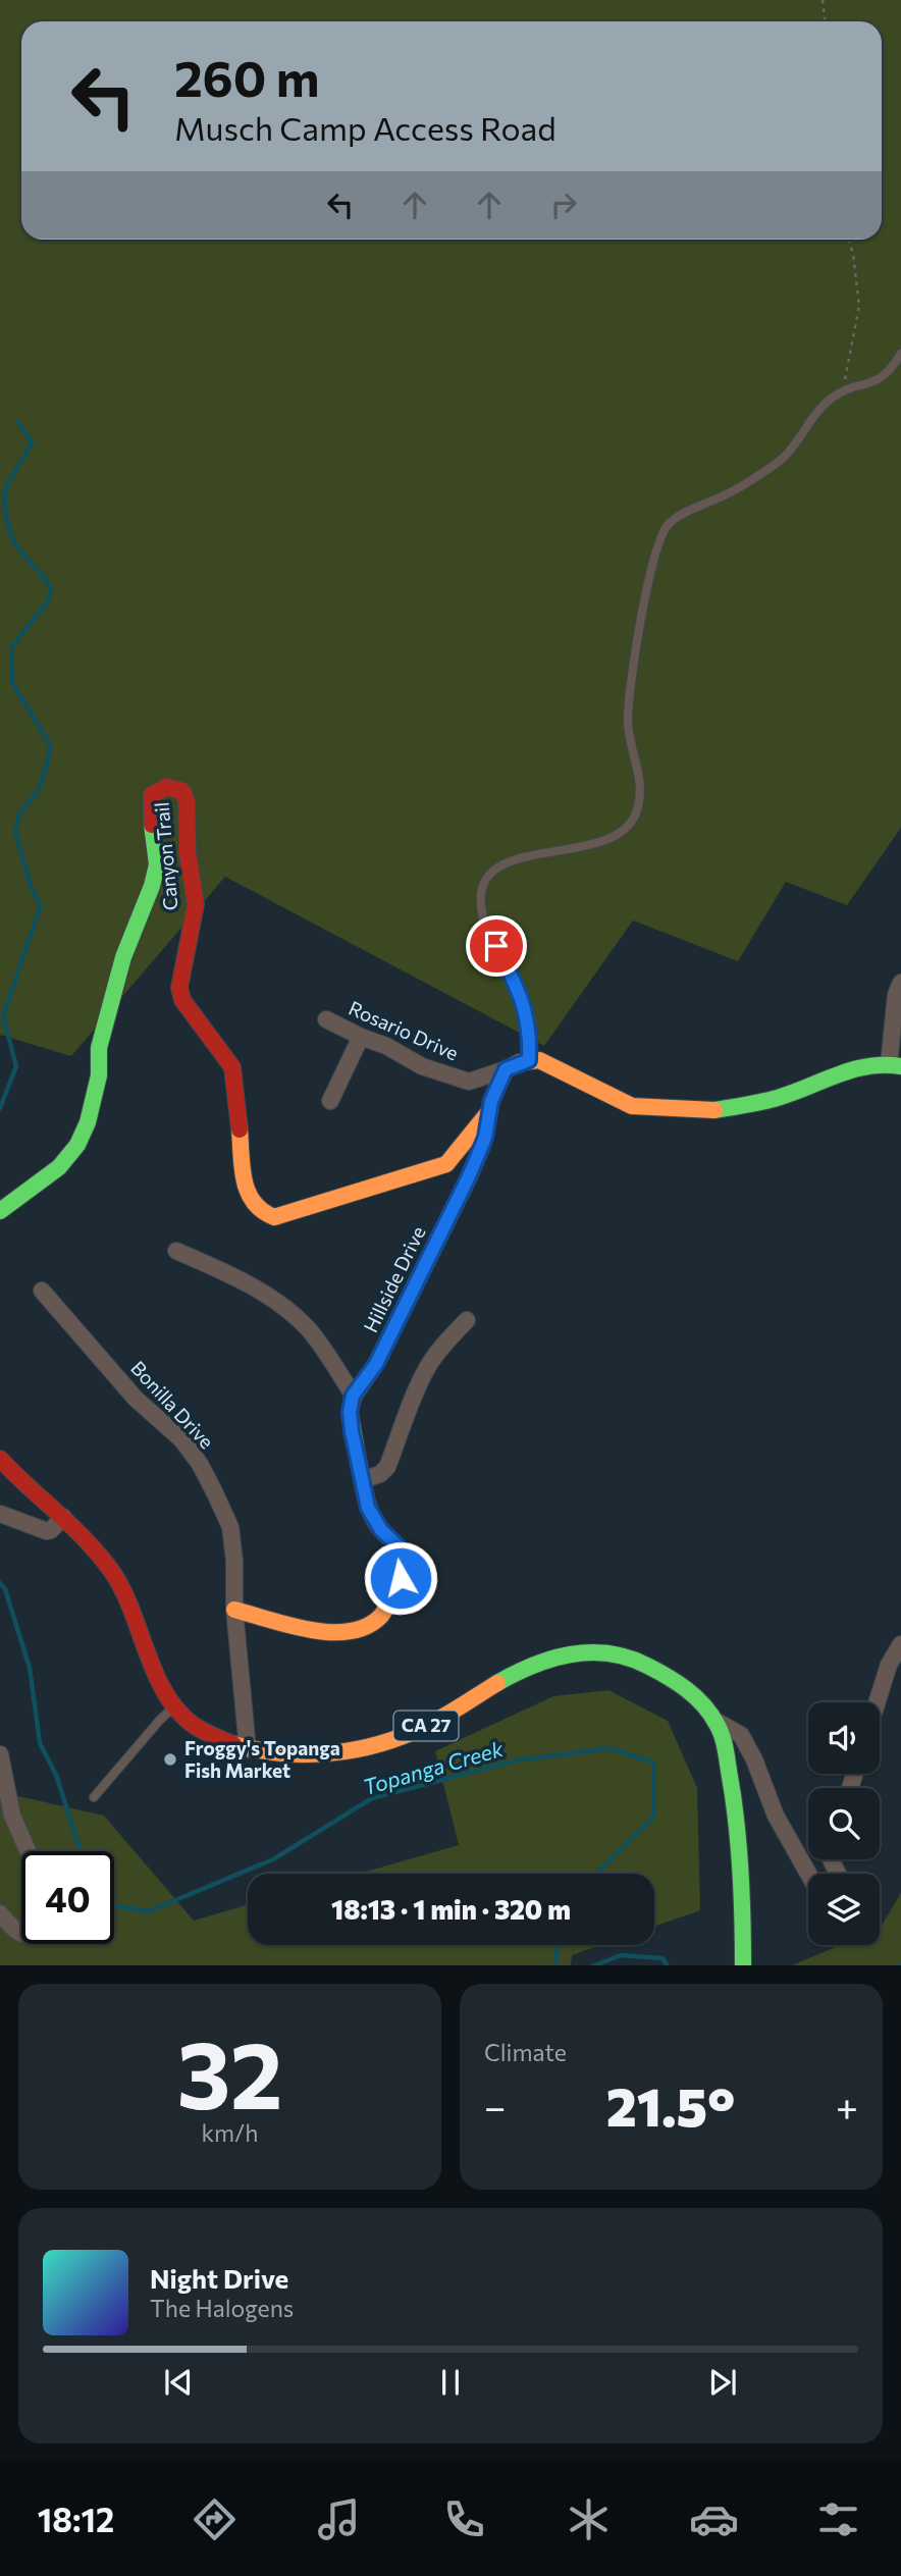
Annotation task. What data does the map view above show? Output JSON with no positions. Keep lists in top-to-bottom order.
{
  "streets": {
    "street": [
      "Canyon Trail",
      "Rosario Drive",
      "Hillside Drive",
      "Bonilla Drive",
      "CA 27"
    ]
  },
  "crossings": [
    ["Canyon Trail", "Hillside Drive"],
    ["Rosario Drive", "Hillside Drive"]
  ],
  "water": ["Topanga Creek"],
  "places": ["Froggy's Topanga Fish Market"],
  "page": {
    "turn": ["260 m", "Musch Camp Access Road"],
    "limit": "40",
    "trip": "18:13 · 1 min · 320 m",
    "tile": [
      ["32", "km/h"],
      "Climate"
    ],
    "heat": ["−", "21.5°", "+"],
    "song": ["Night Drive", "The Halogens"],
    "tabs": "18:12"
  }
}
